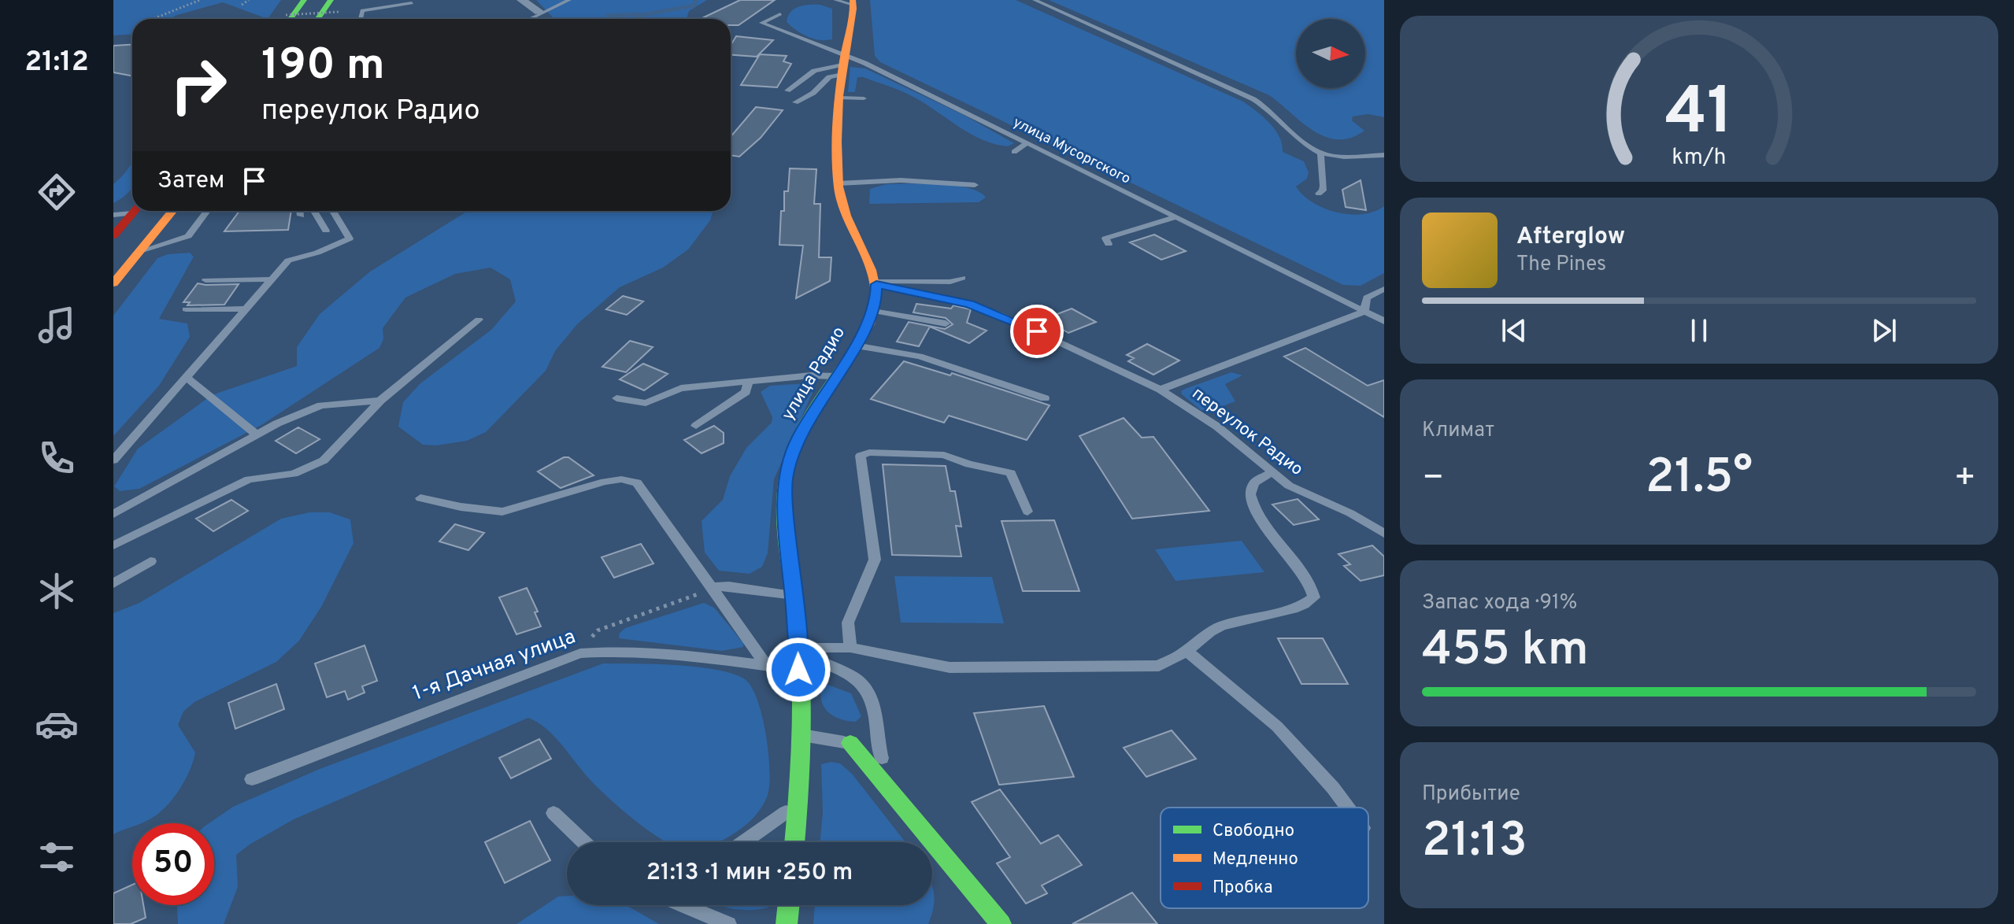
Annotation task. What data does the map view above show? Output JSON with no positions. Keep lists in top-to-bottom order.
{
  "streets": {
    "main road": ["улица Радио"],
    "lane": ["улица Мусоргского", "переулок Радио", "1-я Дачная улица"]
  },
  "crossings": [
    ["улица Радио", "переулок Радио"],
    ["улица Радио", "1-я Дачная улица"]
  ],
  "legend": ["Свободно", "Медленно", "Пробка"],
  "north": "right",
  "page": {
    "tabs": "21:12",
    "turn": ["190 m", "переулок Радио"],
    "then": "Затем",
    "song": ["Afterglow", "The Pines"],
    "tile": [
      "Климат",
      ["Запас хода · 91%", "455 km"],
      ["Прибытие", "21:13"]
    ],
    "heat": ["−", "21.5°", "+"],
    "limit": "50",
    "trip": "21:13 · 1 мин · 250 m",
    "gauge": ["41", "km/h"]
  }
}
